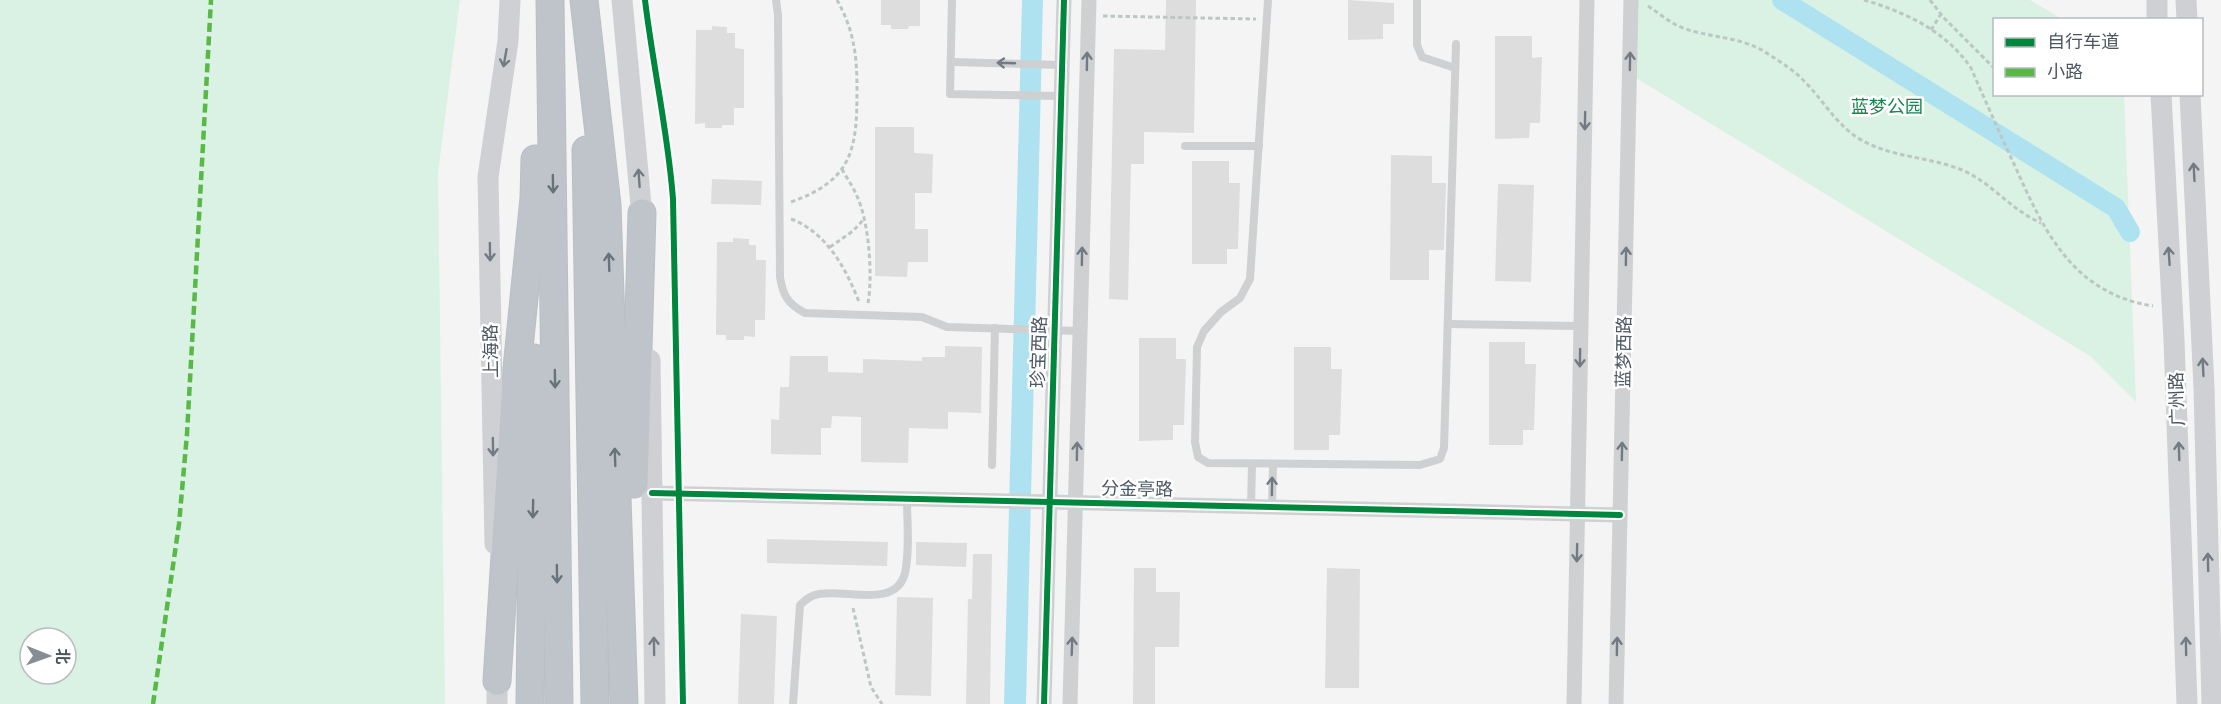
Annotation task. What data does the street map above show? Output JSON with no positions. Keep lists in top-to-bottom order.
{
  "streets": {
    "main road": ["上海路", "广州路"],
    "street": ["珍宝西路", "蓝梦西路", "分金亭路"]
  },
  "crossings": [
    ["珍宝西路", "分金亭路"],
    ["蓝梦西路", "分金亭路"]
  ],
  "one_way": ["广州路"],
  "parks": ["蓝梦公园"],
  "legend": ["自行车道", "小路"],
  "north": "right"
}
